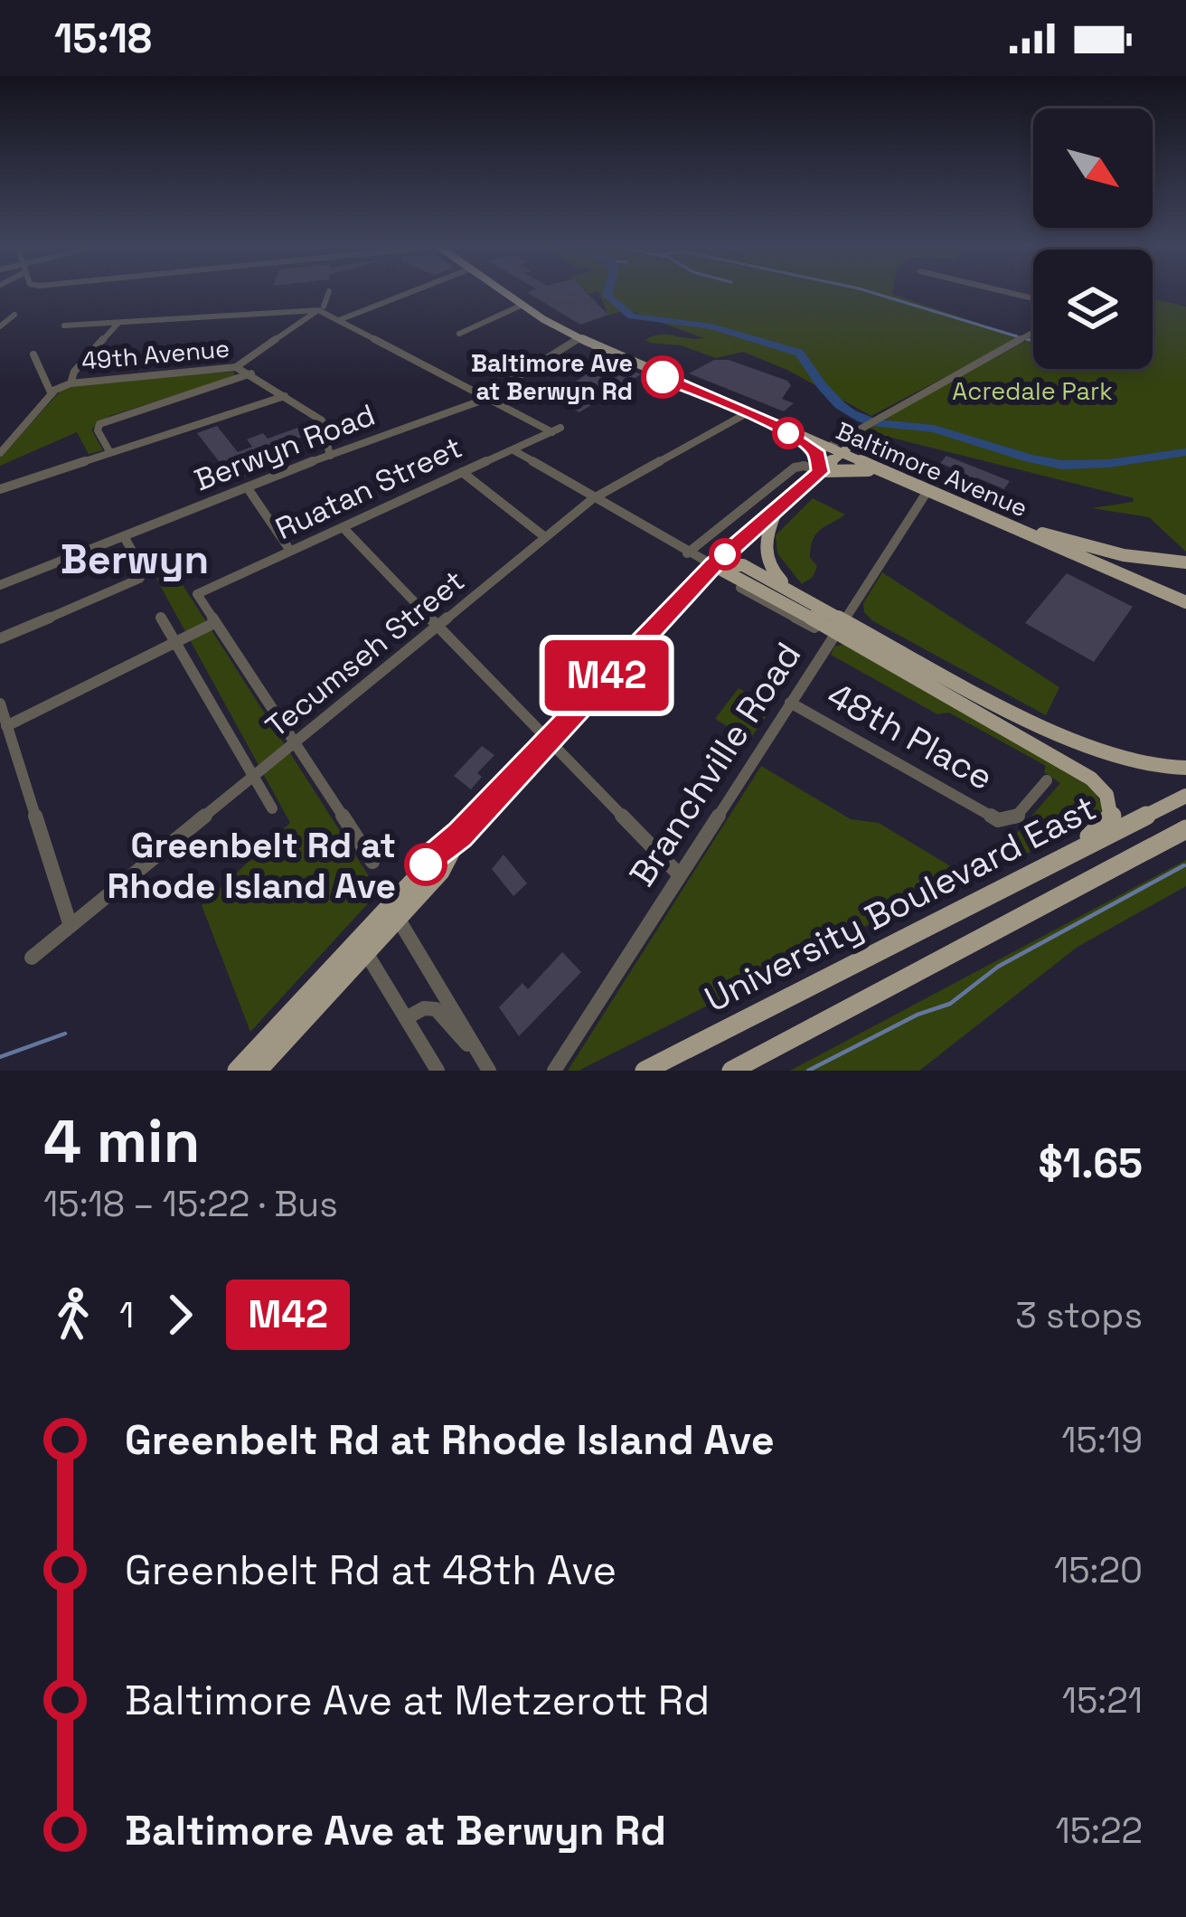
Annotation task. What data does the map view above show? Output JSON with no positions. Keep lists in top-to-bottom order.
{
  "streets": {
    "main road": ["Baltimore Avenue", "University Boulevard East"],
    "street": [
      "49th Avenue",
      "Berwyn Road",
      "Ruatan Street",
      "Tecumseh Street",
      "48th Place",
      "Branchville Road"
    ]
  },
  "crossings": [
    ["49th Avenue", "Berwyn Road"],
    ["Berwyn Road", "Baltimore Avenue"],
    ["Berwyn Road", "Ruatan Street"],
    ["Baltimore Avenue", "Tecumseh Street"],
    ["Baltimore Avenue", "Branchville Road"],
    ["48th Place", "Branchville Road"]
  ],
  "districts": ["Berwyn"],
  "parks": ["Acredale Park"],
  "places": ["Baltimore Ave at Berwyn Rd", "Greenbelt Rd at Rhode Island Ave"],
  "lines": ["bus line M42"],
  "north": "bottom right",
  "page": {
    "status": "15:18",
    "on_map": "M42",
    "heading": ["4 min", "15:18 – 15:22 · Bus", "$1.65"],
    "legs": ["1", "M42", "3 stops"],
    "list": [
      {
        "name": "Greenbelt Rd at Rhode Island Ave",
        "value": "15:19"
      },
      {
        "name": "Greenbelt Rd at 48th Ave",
        "value": "15:20"
      },
      {
        "name": "Baltimore Ave at Metzerott Rd",
        "value": "15:21"
      },
      {
        "name": "Baltimore Ave at Berwyn Rd",
        "value": "15:22"
      }
    ]
  }
}
